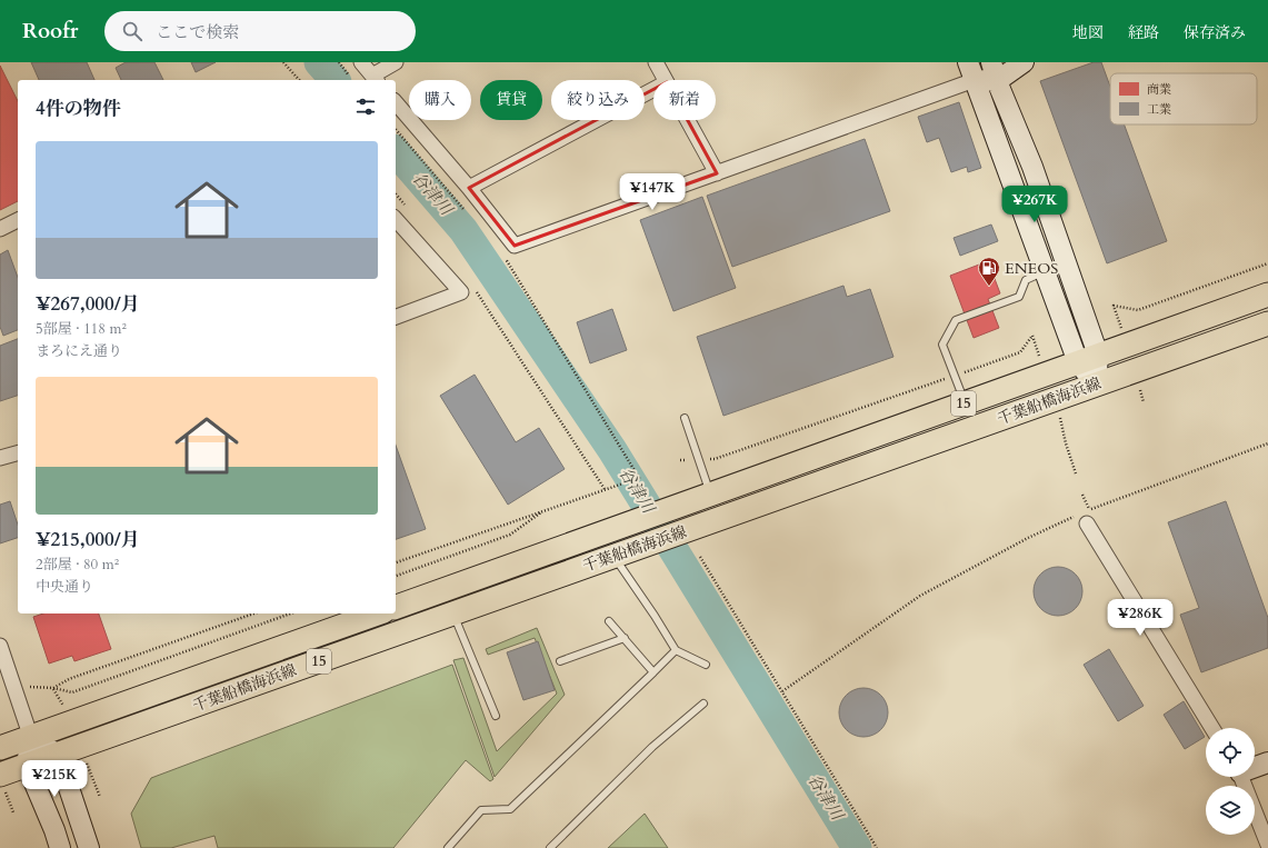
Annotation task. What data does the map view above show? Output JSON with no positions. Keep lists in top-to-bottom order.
{
  "streets": {
    "main road": ["千葉船橋海浜線", "15"]
  },
  "water": ["谷津川"],
  "places": {
    "fuel station": ["ENEOS"]
  },
  "legend": ["商業", "工業"],
  "page": {
    "header": "Roofr",
    "search": "ここで検索",
    "nav": ["地図", "経路", "保存済み"],
    "chip": [
      "購入",
      "賃貸",
      "絞り込み",
      "新着"
    ],
    "heading": "4件の物件",
    "list": [
      {
        "name": "¥267,000/月",
        "note": "5部屋 · 118 m² · まろにえ通り"
      },
      {
        "name": "¥215,000/月",
        "note": "2部屋 · 80 m² · 中央通り"
      }
    ],
    "price": [
      "¥147K",
      "¥267K",
      "¥286K",
      "¥215K"
    ]
  }
}
